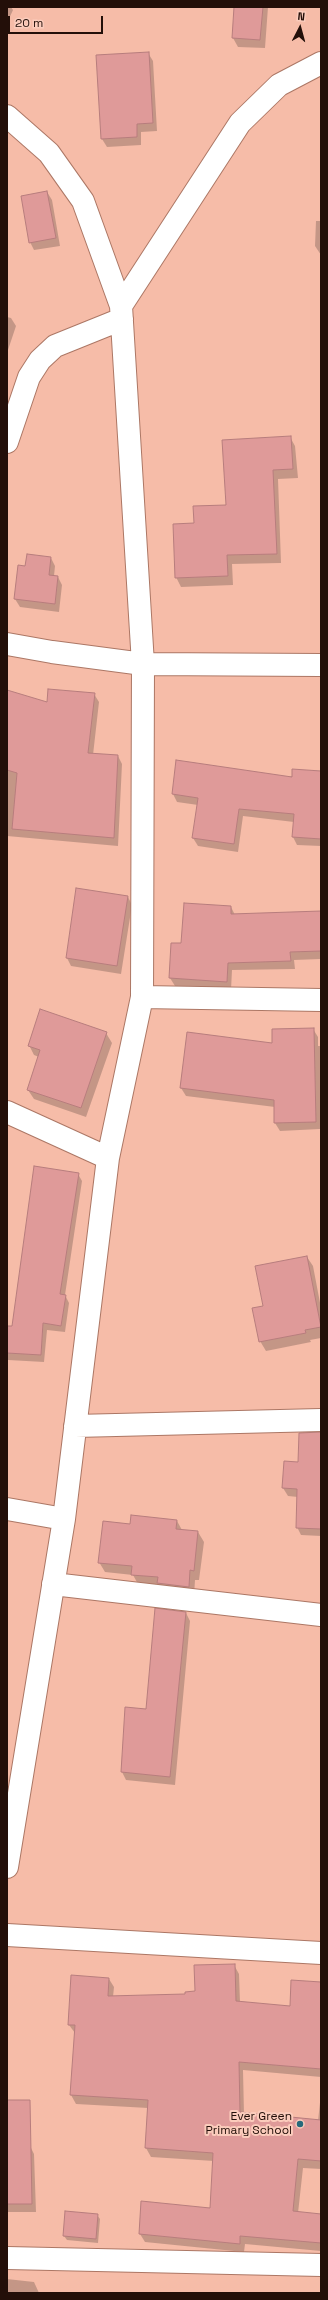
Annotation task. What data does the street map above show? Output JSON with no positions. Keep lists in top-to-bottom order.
{
  "places": ["Ever Green Primary School"],
  "scale_bar": "20 m",
  "north": "top"
}
